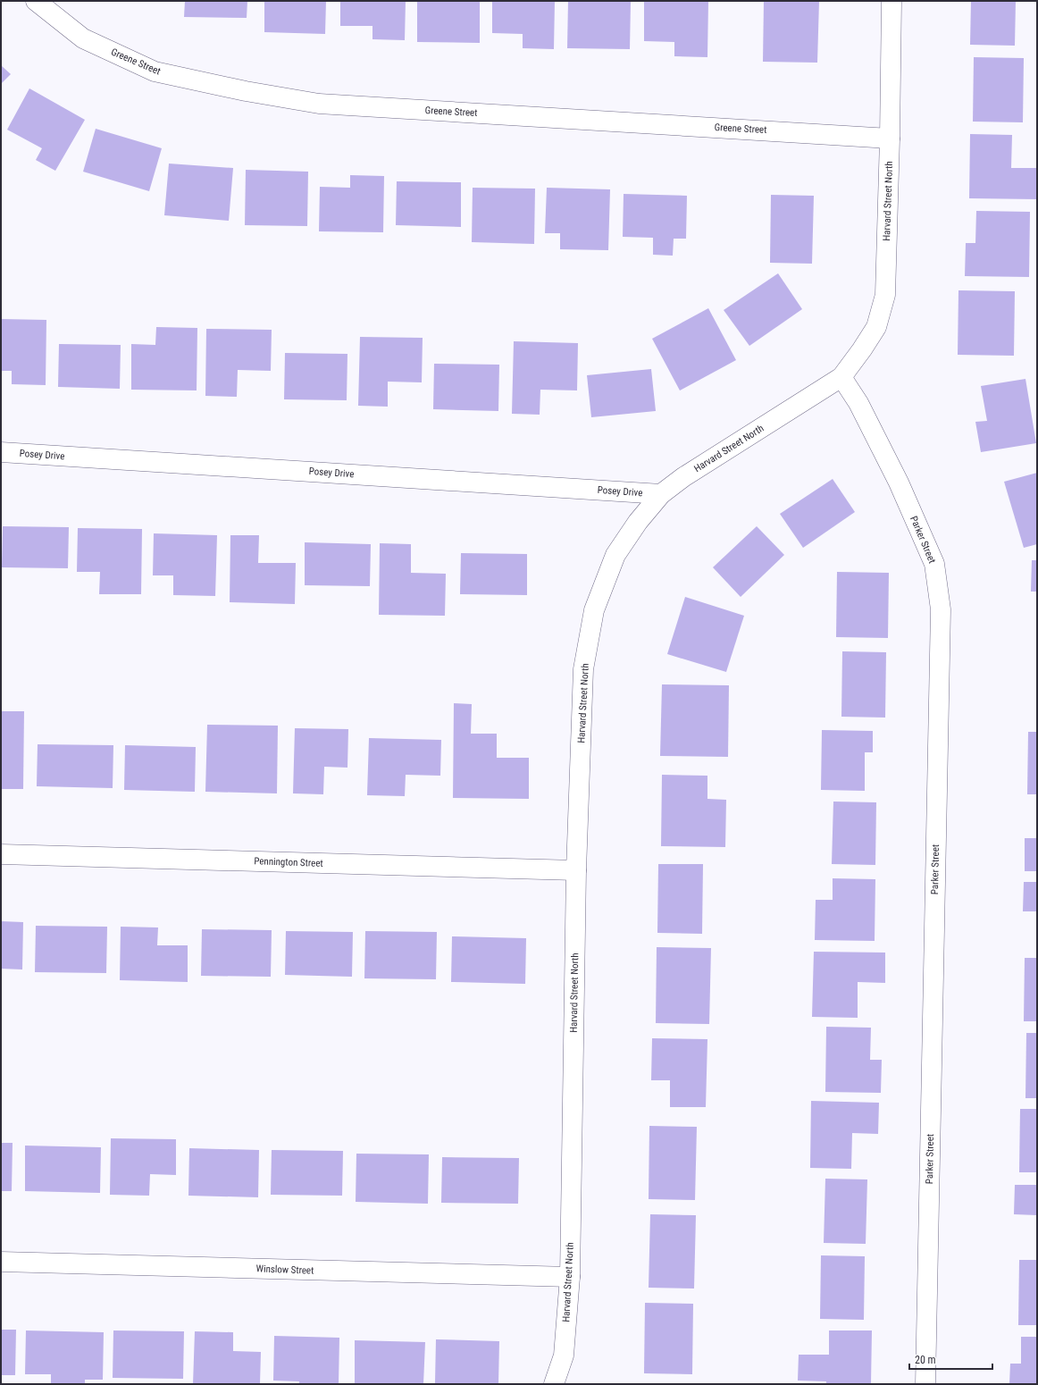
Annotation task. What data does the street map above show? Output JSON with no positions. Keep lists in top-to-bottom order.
{
  "streets": {
    "street": [
      "Greene Street",
      "Harvard Street North",
      "Posey Drive",
      "Parker Street",
      "Pennington Street",
      "Winslow Street"
    ]
  },
  "crossings": [
    ["Greene Street", "Harvard Street North"],
    ["Harvard Street North", "Posey Drive"],
    ["Harvard Street North", "Parker Street"],
    ["Harvard Street North", "Pennington Street"],
    ["Harvard Street North", "Winslow Street"]
  ],
  "scale_bar": "20 m"
}
